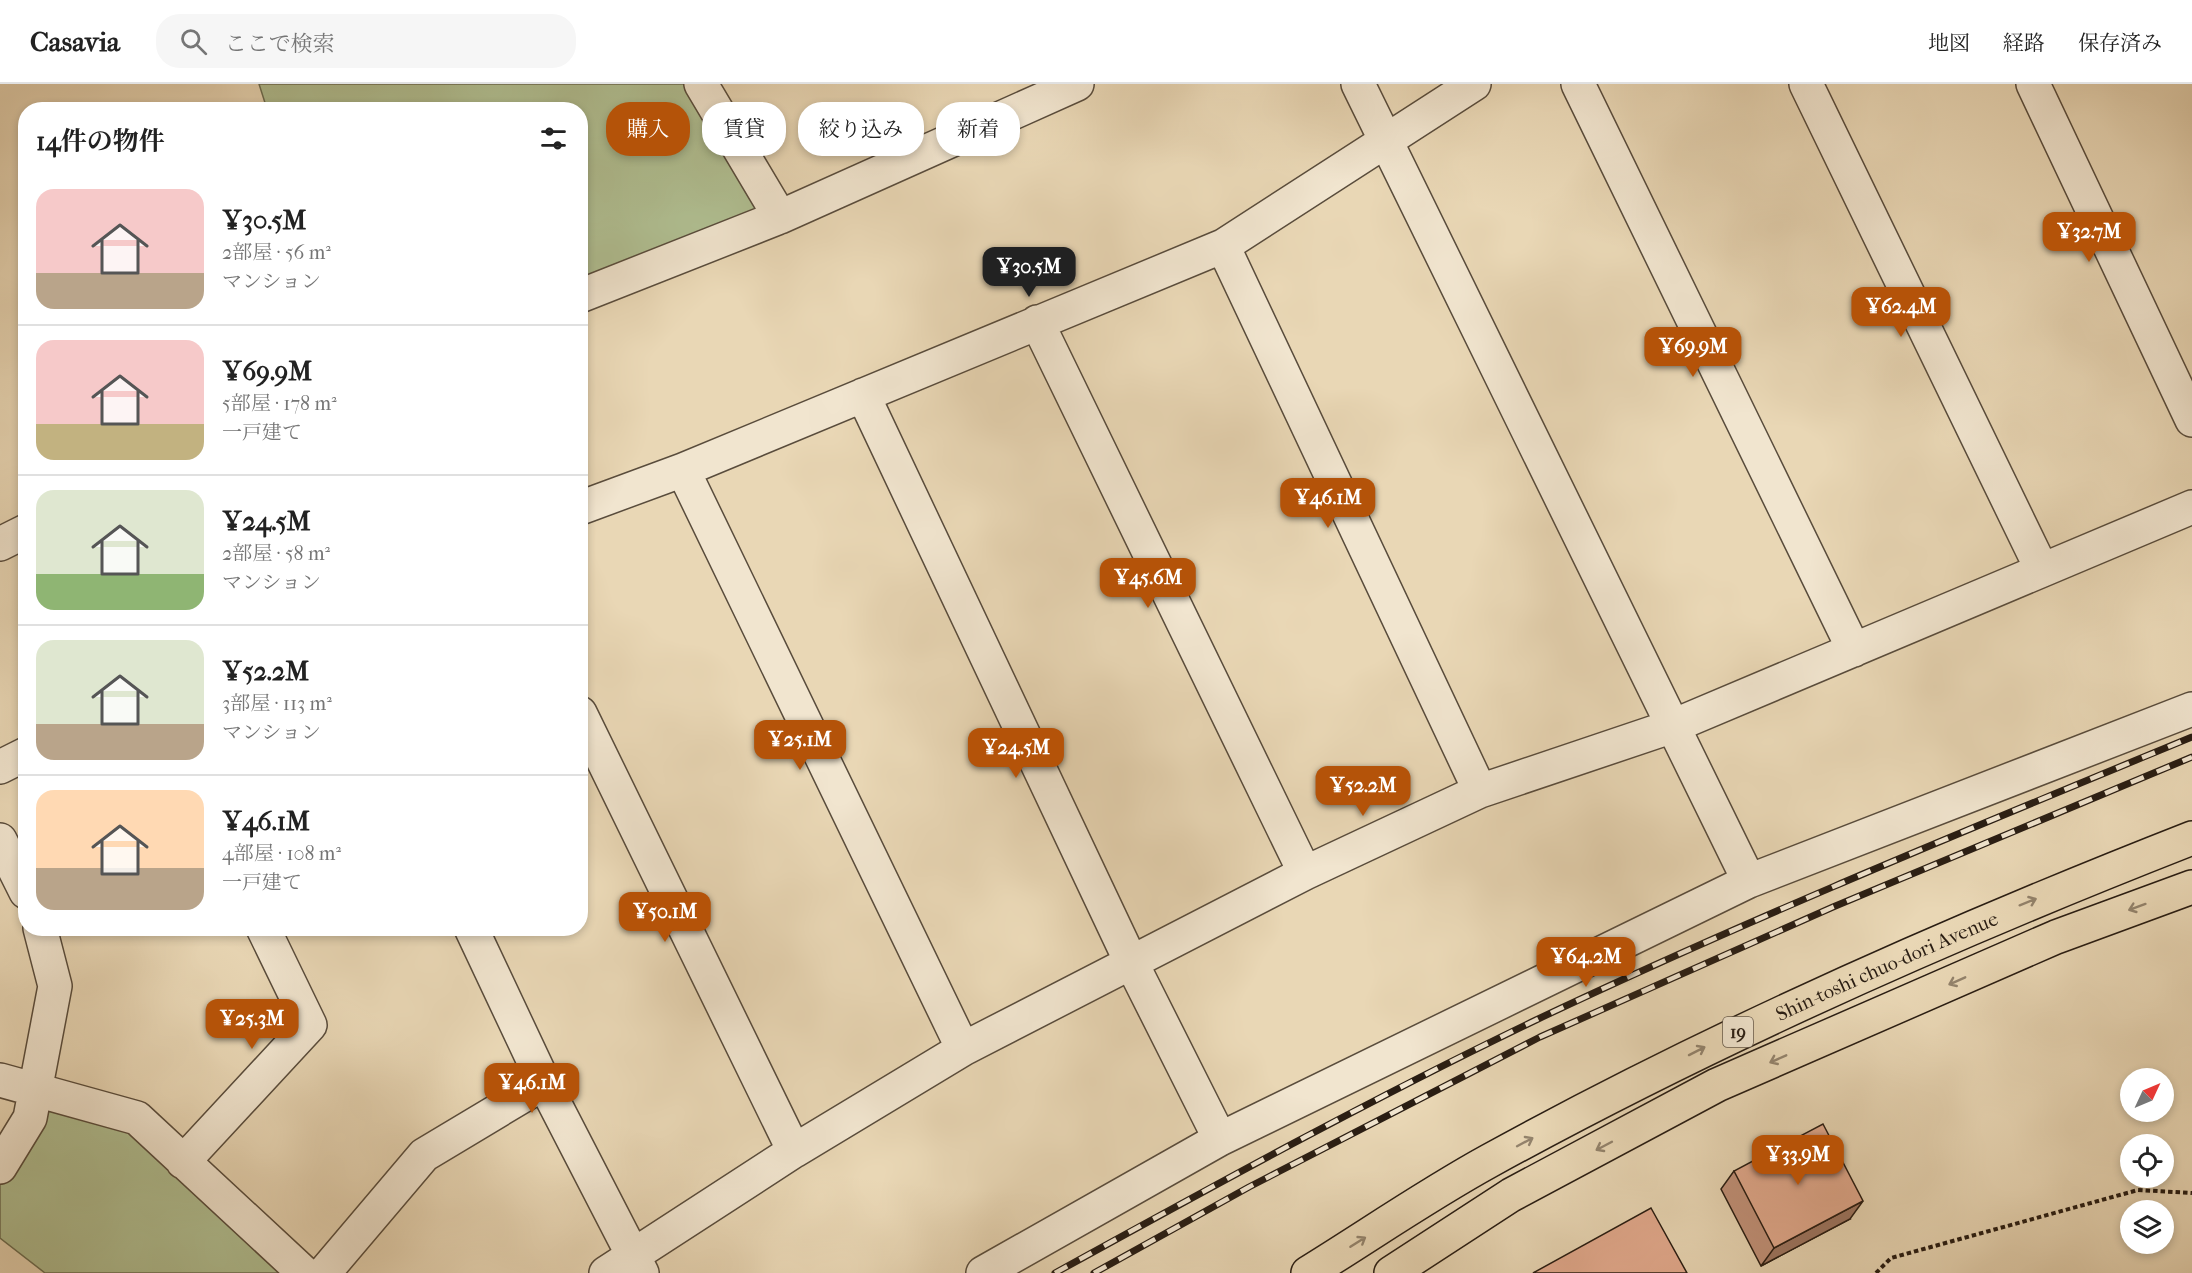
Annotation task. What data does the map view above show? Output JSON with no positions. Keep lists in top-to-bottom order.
{
  "streets": {
    "main road": ["Shin-toshi chuo-dori Avenue", "19"]
  },
  "north": "top right",
  "page": {
    "header": "Casavia",
    "search": "ここで検索",
    "nav": ["地図", "経路", "保存済み"],
    "chip": [
      "購入",
      "賃貸",
      "絞り込み",
      "新着"
    ],
    "heading": "14件の物件",
    "list": [
      {
        "name": "¥30.5M",
        "note": "2部屋 · 56 m² · マンション"
      },
      {
        "name": "¥69.9M",
        "note": "5部屋 · 178 m² · 一戸建て"
      },
      {
        "name": "¥24.5M",
        "note": "2部屋 · 58 m² · マンション"
      },
      {
        "name": "¥52.2M",
        "note": "3部屋 · 113 m² · マンション"
      },
      {
        "name": "¥46.1M",
        "note": "4部屋 · 108 m² · 一戸建て"
      }
    ],
    "price": [
      "¥32.7M",
      "¥30.5M",
      "¥62.4M",
      "¥69.9M",
      "¥46.1M",
      "¥45.6M",
      "¥25.1M",
      "¥24.5M",
      "¥52.2M",
      "¥50.1M",
      "¥64.2M",
      "¥25.3M",
      "¥46.1M",
      "¥33.9M"
    ]
  }
}
